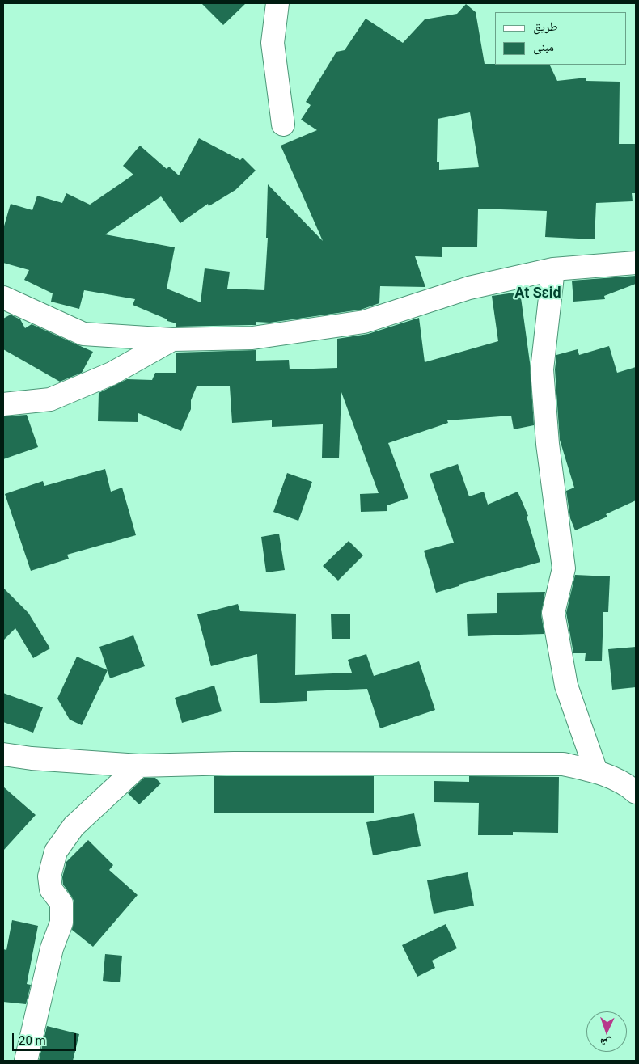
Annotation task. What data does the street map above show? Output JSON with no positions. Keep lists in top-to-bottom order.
{
  "districts": ["At Sɛid"],
  "legend": ["طريق", "مبنى"],
  "scale_bar": "20 m",
  "north": "bottom"
}
